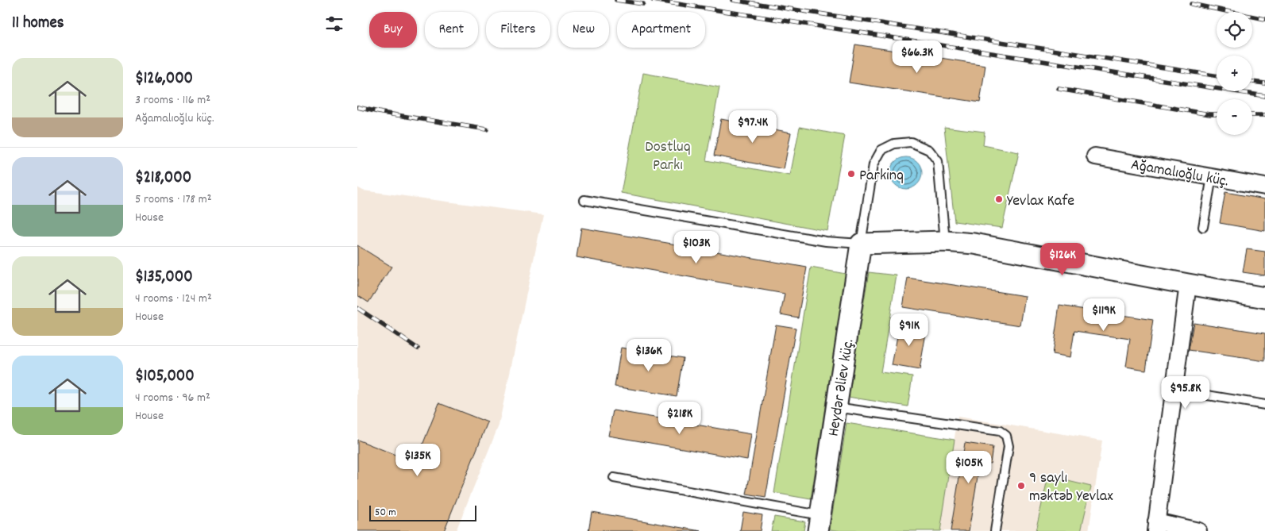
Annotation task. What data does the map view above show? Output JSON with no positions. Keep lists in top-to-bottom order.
{
  "streets": {
    "street": ["Ağamalıoğlu küç.", "Heydər Əliev küç."]
  },
  "parks": ["Dostluq Parkı"],
  "places": ["Parkinq", "Yevlax Kafe", "9 saylı məktəb Yevlax"],
  "scale_bar": "50 m",
  "page": {
    "heading": "11 homes",
    "map_buttons": ["+", "−"],
    "chip": [
      "Buy",
      "Rent",
      "Filters",
      "New",
      "Apartment"
    ],
    "price": [
      "$66.3K",
      "$97.4K",
      "$103K",
      "$126K",
      "$119K",
      "$91K",
      "$136K",
      "$95.8K",
      "$218K",
      "$135K",
      "$105K"
    ],
    "list": [
      {
        "name": "$126,000",
        "note": "3 rooms · 116 m² · Ağamalıoğlu küç."
      },
      {
        "name": "$218,000",
        "note": "5 rooms · 178 m² · House"
      },
      {
        "name": "$135,000",
        "note": "4 rooms · 124 m² · House"
      },
      {
        "name": "$105,000",
        "note": "4 rooms · 96 m² · House"
      }
    ],
    "scale": "50 m"
  }
}
